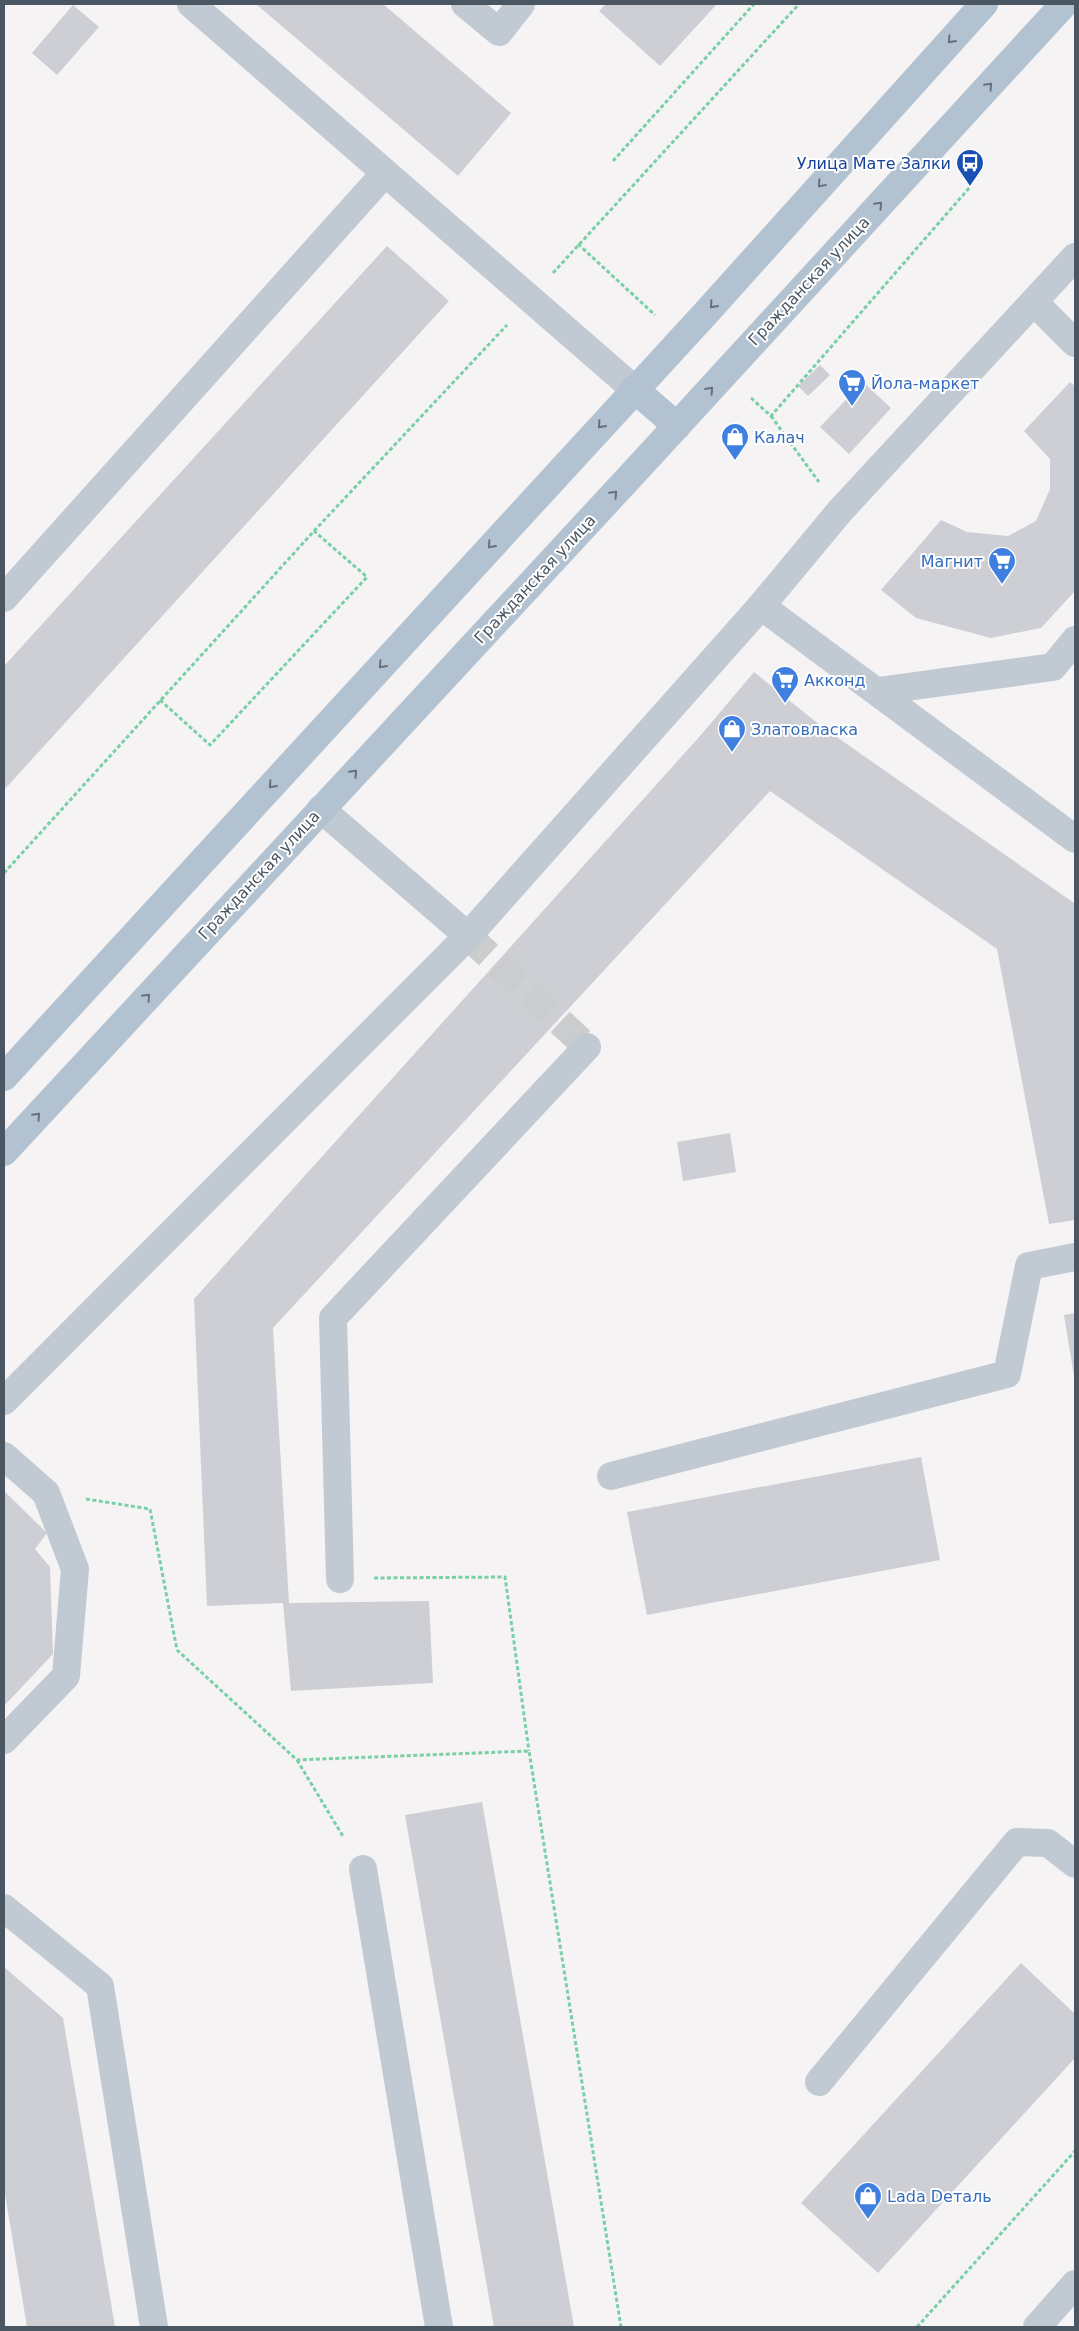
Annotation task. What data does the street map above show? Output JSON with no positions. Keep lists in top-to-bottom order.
{
  "streets": {
    "main road": ["Гражданская улица"]
  },
  "places": {
    "bus stop": ["Улица Мате Залки"],
    "supermarket": ["Йола-маркет", "Магнит", "Акконд"],
    "shop": ["Калач", "Златовласка", "Lada Dеталь"]
  }
}
